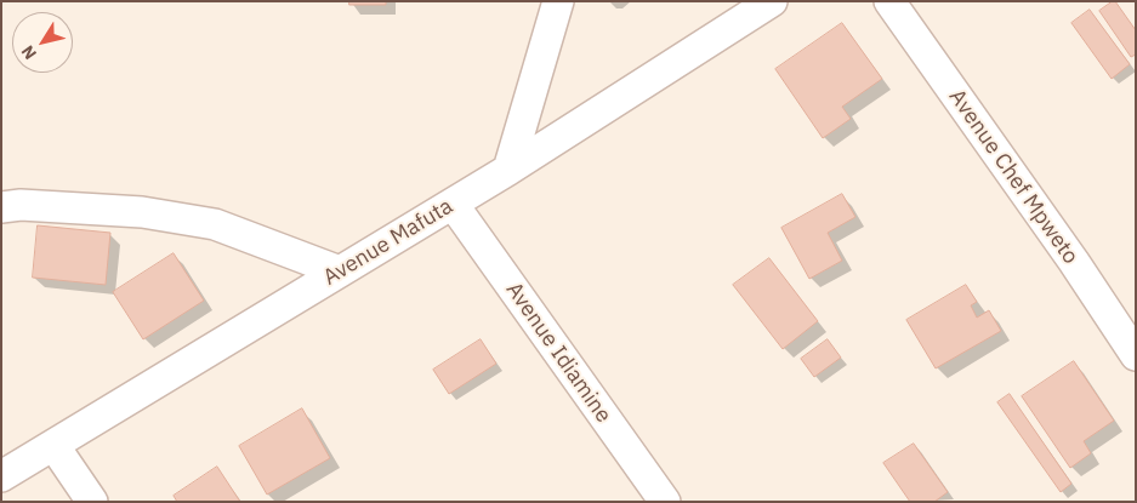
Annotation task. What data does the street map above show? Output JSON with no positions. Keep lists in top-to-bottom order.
{
  "streets": {
    "street": ["Avenue Chef Mpweto", "Avenue Mafuta", "Avenue Idiamine"]
  },
  "crossings": [
    ["Avenue Mafuta", "Avenue Idiamine"]
  ],
  "north": "bottom left"
}
